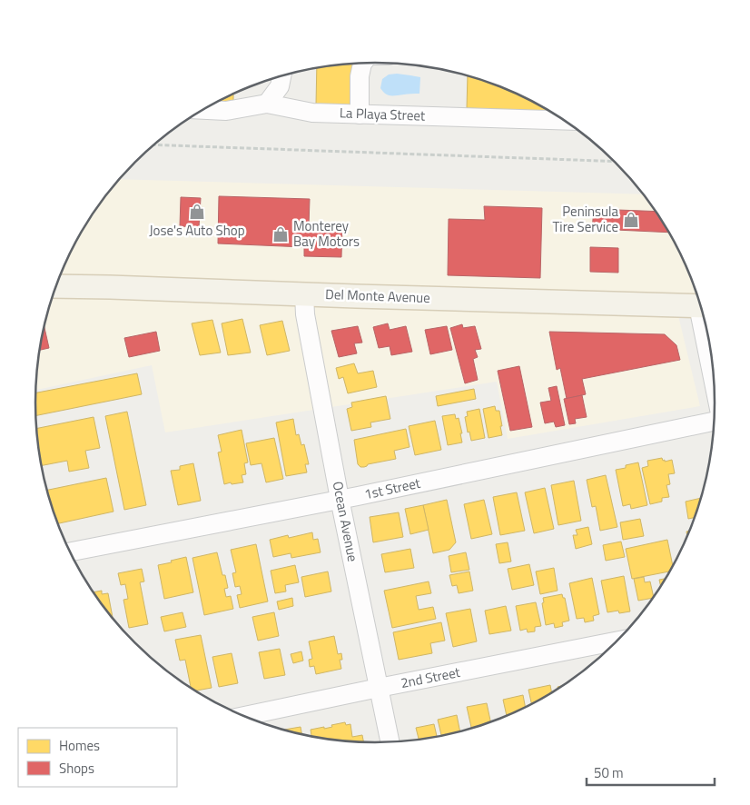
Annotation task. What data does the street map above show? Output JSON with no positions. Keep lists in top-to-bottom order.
{
  "streets": {
    "main road": ["Del Monte Avenue"],
    "street": [
      "La Playa Street",
      "1st Street",
      "Ocean Avenue",
      "2nd Street"
    ]
  },
  "crossings": [
    ["Del Monte Avenue", "Ocean Avenue"],
    ["1st Street", "Ocean Avenue"],
    ["Ocean Avenue", "2nd Street"]
  ],
  "places": {
    "shop": ["Jose's Auto Shop", "Peninsula Tire Service", "Monterey Bay Motors"]
  },
  "legend": ["Homes", "Shops"],
  "scale_bar": "50 m"
}
